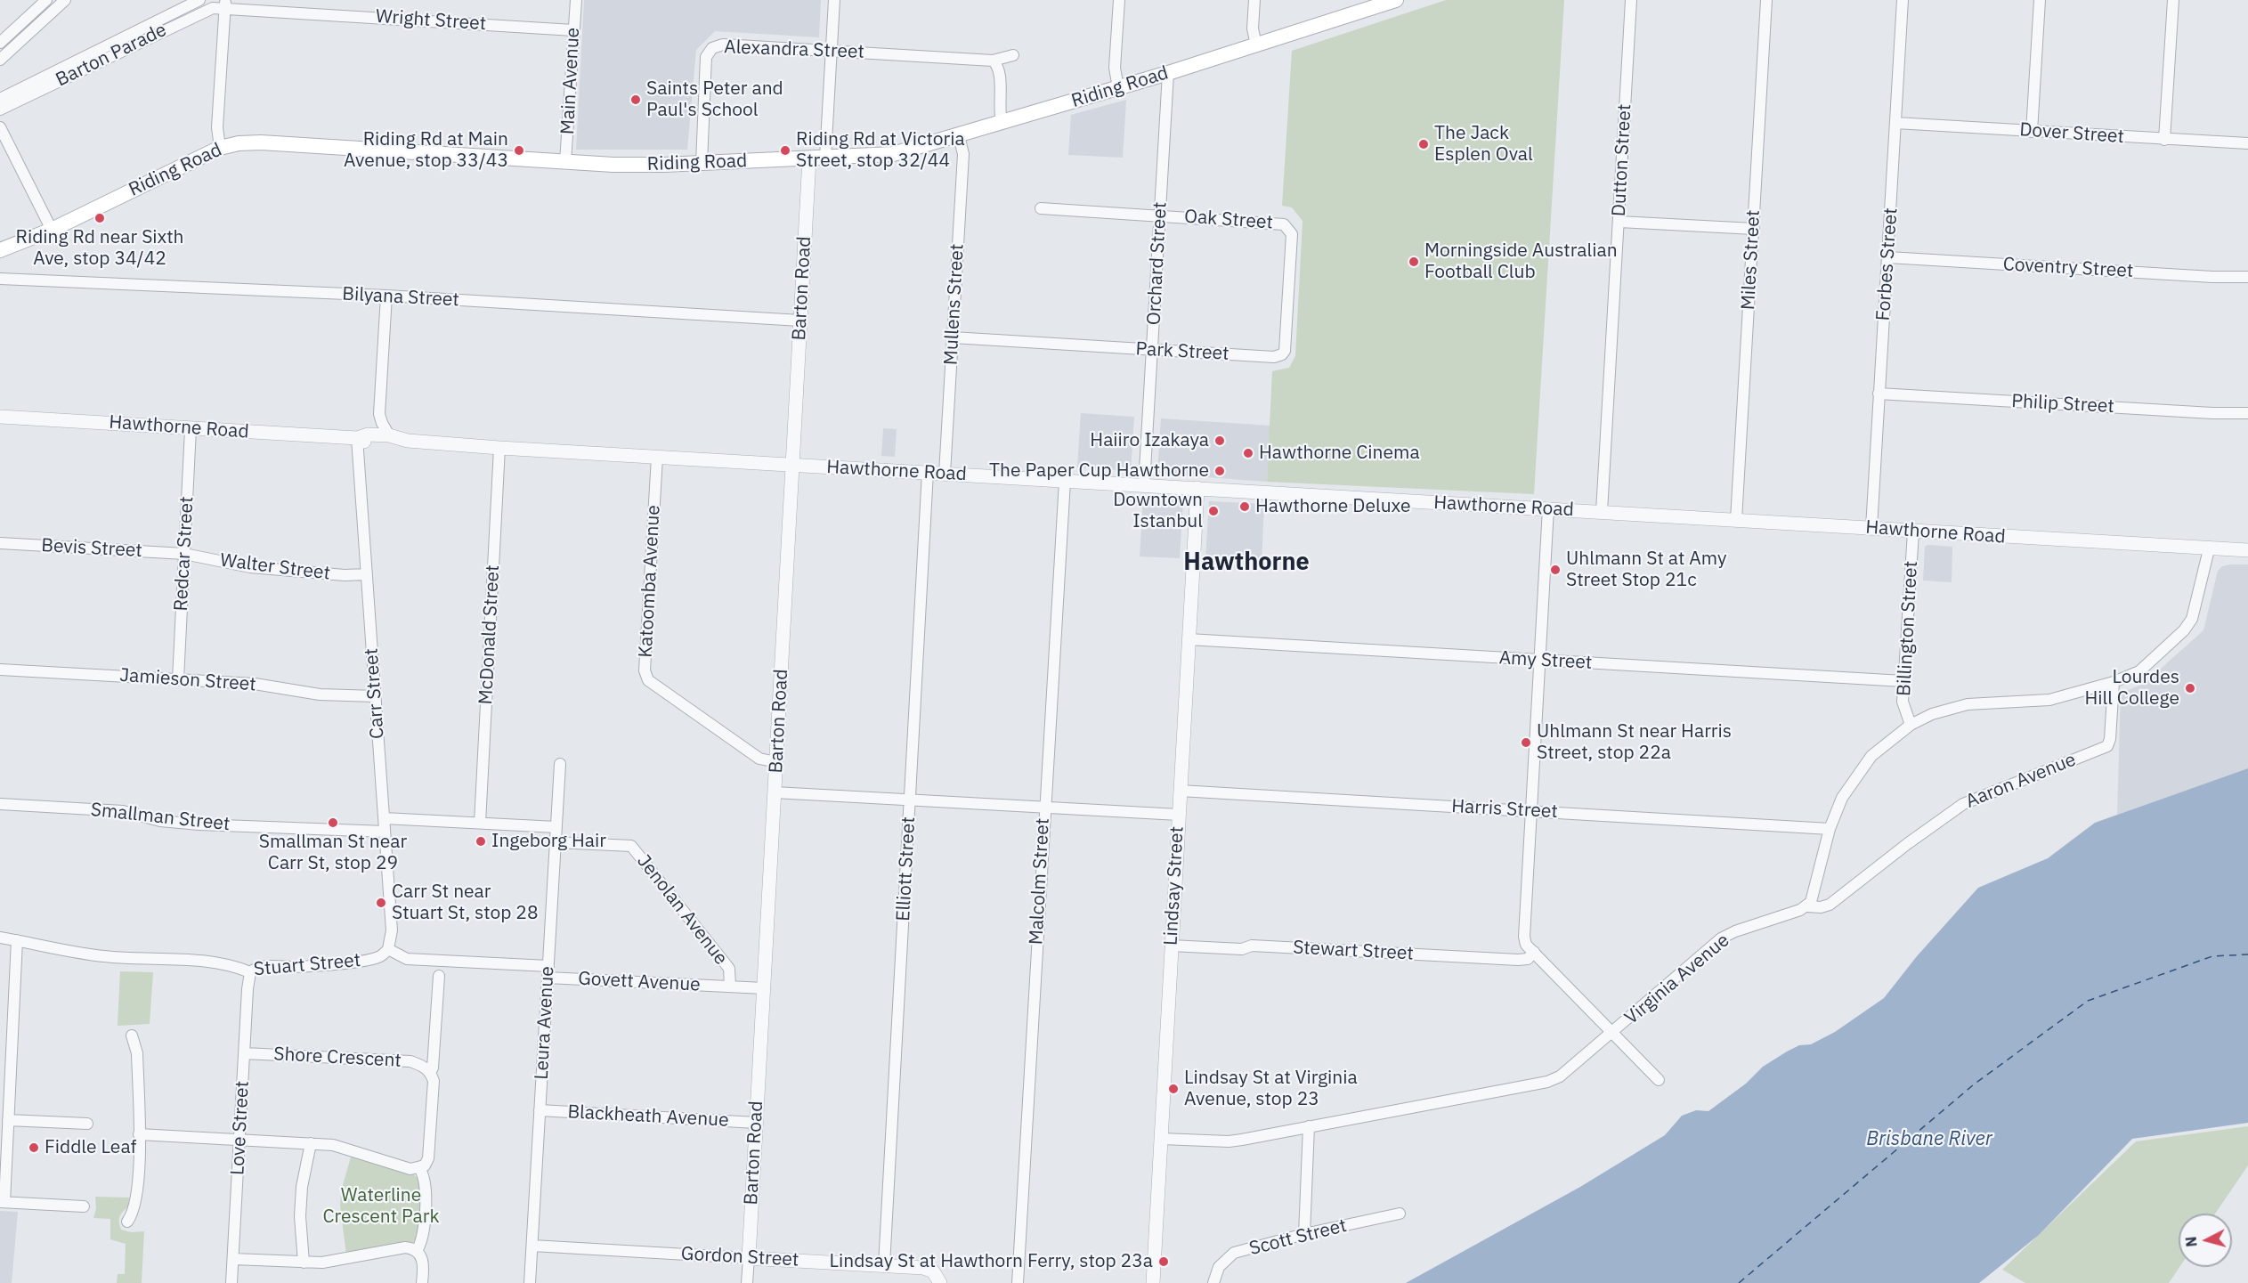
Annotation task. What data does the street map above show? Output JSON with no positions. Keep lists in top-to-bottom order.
{
  "streets": {
    "main road": ["Riding Road"],
    "street": [
      "Wright Street",
      "Alexandra Street",
      "Barton Parade",
      "Main Avenue",
      "Dover Street",
      "Dutton Street",
      "Oak Street",
      "Miles Street",
      "Orchard Street",
      "Forbes Street",
      "Coventry Street",
      "Barton Road",
      "Bilyana Street",
      "Mullens Street",
      "Park Street",
      "Philip Street",
      "Hawthorne Road",
      "Bevis Street",
      "Redcar Street",
      "Walter Street",
      "Katoomba Avenue",
      "Billington Street",
      "McDonald Street",
      "Amy Street",
      "Jamieson Street",
      "Carr Street",
      "Aaron Avenue",
      "Harris Street",
      "Smallman Street",
      "Elliott Street",
      "Malcolm Street",
      "Lindsay Street",
      "Jenolan Avenue",
      "Stewart Street",
      "Stuart Street",
      "Virginia Avenue",
      "Govett Avenue",
      "Leura Avenue",
      "Shore Crescent",
      "Blackheath Avenue",
      "Love Street",
      "Scott Street",
      "Gordon Street"
    ]
  },
  "crossings": [
    ["Wright Street", "Barton Parade"],
    ["Wright Street", "Main Avenue"],
    ["Alexandra Street", "Riding Road"],
    ["Main Avenue", "Riding Road"],
    ["Riding Road", "Orchard Street"],
    ["Riding Road", "Barton Road"],
    ["Riding Road", "Mullens Street"],
    ["Dover Street", "Forbes Street"],
    ["Dutton Street", "Hawthorne Road"],
    ["Oak Street", "Orchard Street"],
    ["Oak Street", "Park Street"],
    ["Miles Street", "Hawthorne Road"],
    ["Orchard Street", "Park Street"],
    ["Orchard Street", "Hawthorne Road"],
    ["Forbes Street", "Coventry Street"],
    ["Forbes Street", "Philip Street"],
    ["Forbes Street", "Hawthorne Road"],
    ["Barton Road", "Bilyana Street"],
    ["Barton Road", "Hawthorne Road"],
    ["Barton Road", "Katoomba Avenue"],
    ["Barton Road", "Govett Avenue"],
    ["Barton Road", "Blackheath Avenue"],
    ["Barton Road", "Gordon Street"],
    ["Mullens Street", "Park Street"],
    ["Mullens Street", "Hawthorne Road"],
    ["Hawthorne Road", "Redcar Street"],
    ["Hawthorne Road", "Katoomba Avenue"],
    ["Hawthorne Road", "Billington Street"],
    ["Hawthorne Road", "McDonald Street"],
    ["Hawthorne Road", "Carr Street"],
    ["Hawthorne Road", "Elliott Street"],
    ["Hawthorne Road", "Malcolm Street"],
    ["Hawthorne Road", "Lindsay Street"],
    ["Bevis Street", "Redcar Street"],
    ["Bevis Street", "Walter Street"],
    ["Redcar Street", "Walter Street"],
    ["Redcar Street", "Jamieson Street"],
    ["Walter Street", "Carr Street"],
    ["Billington Street", "Amy Street"],
    ["Amy Street", "Lindsay Street"],
    ["Jamieson Street", "Carr Street"],
    ["Carr Street", "Smallman Street"],
    ["Carr Street", "Stuart Street"],
    ["Aaron Avenue", "Virginia Avenue"],
    ["Harris Street", "Lindsay Street"],
    ["Elliott Street", "Gordon Street"],
    ["Lindsay Street", "Stewart Street"],
    ["Lindsay Street", "Virginia Avenue"],
    ["Jenolan Avenue", "Govett Avenue"],
    ["Jenolan Avenue", "Leura Avenue"],
    ["Stuart Street", "Love Street"],
    ["Govett Avenue", "Leura Avenue"],
    ["Leura Avenue", "Blackheath Avenue"],
    ["Leura Avenue", "Gordon Street"],
    ["Shore Crescent", "Love Street"]
  ],
  "districts": ["Hawthorne"],
  "water": ["Brisbane River"],
  "parks": ["Waterline Crescent Park"],
  "places": [
    "Saints Peter and Paul's School",
    "The Jack Esplen Oval",
    "Riding Rd at Main Avenue, stop 33/43",
    "Riding Rd at Victoria Street, stop 32/44",
    "Riding Rd near Sixth Ave, stop 34/42",
    "Morningside Australian Football Club",
    "Haiiro Izakaya",
    "Hawthorne Cinema",
    "The Paper Cup Hawthorne",
    "Hawthorne Deluxe",
    "Downtown Istanbul",
    "Uhlmann St at Amy Street Stop 21c",
    "Lourdes Hill College",
    "Uhlmann St near Harris Street, stop 22a",
    "Smallman St near Carr St, stop 29",
    "Ingeborg Hair",
    "Carr St near Stuart St, stop 28",
    "Lindsay St at Virginia Avenue, stop 23",
    "Fiddle Leaf",
    "Lindsay St at Hawthorn Ferry, stop 23a"
  ],
  "north": "left"
}
